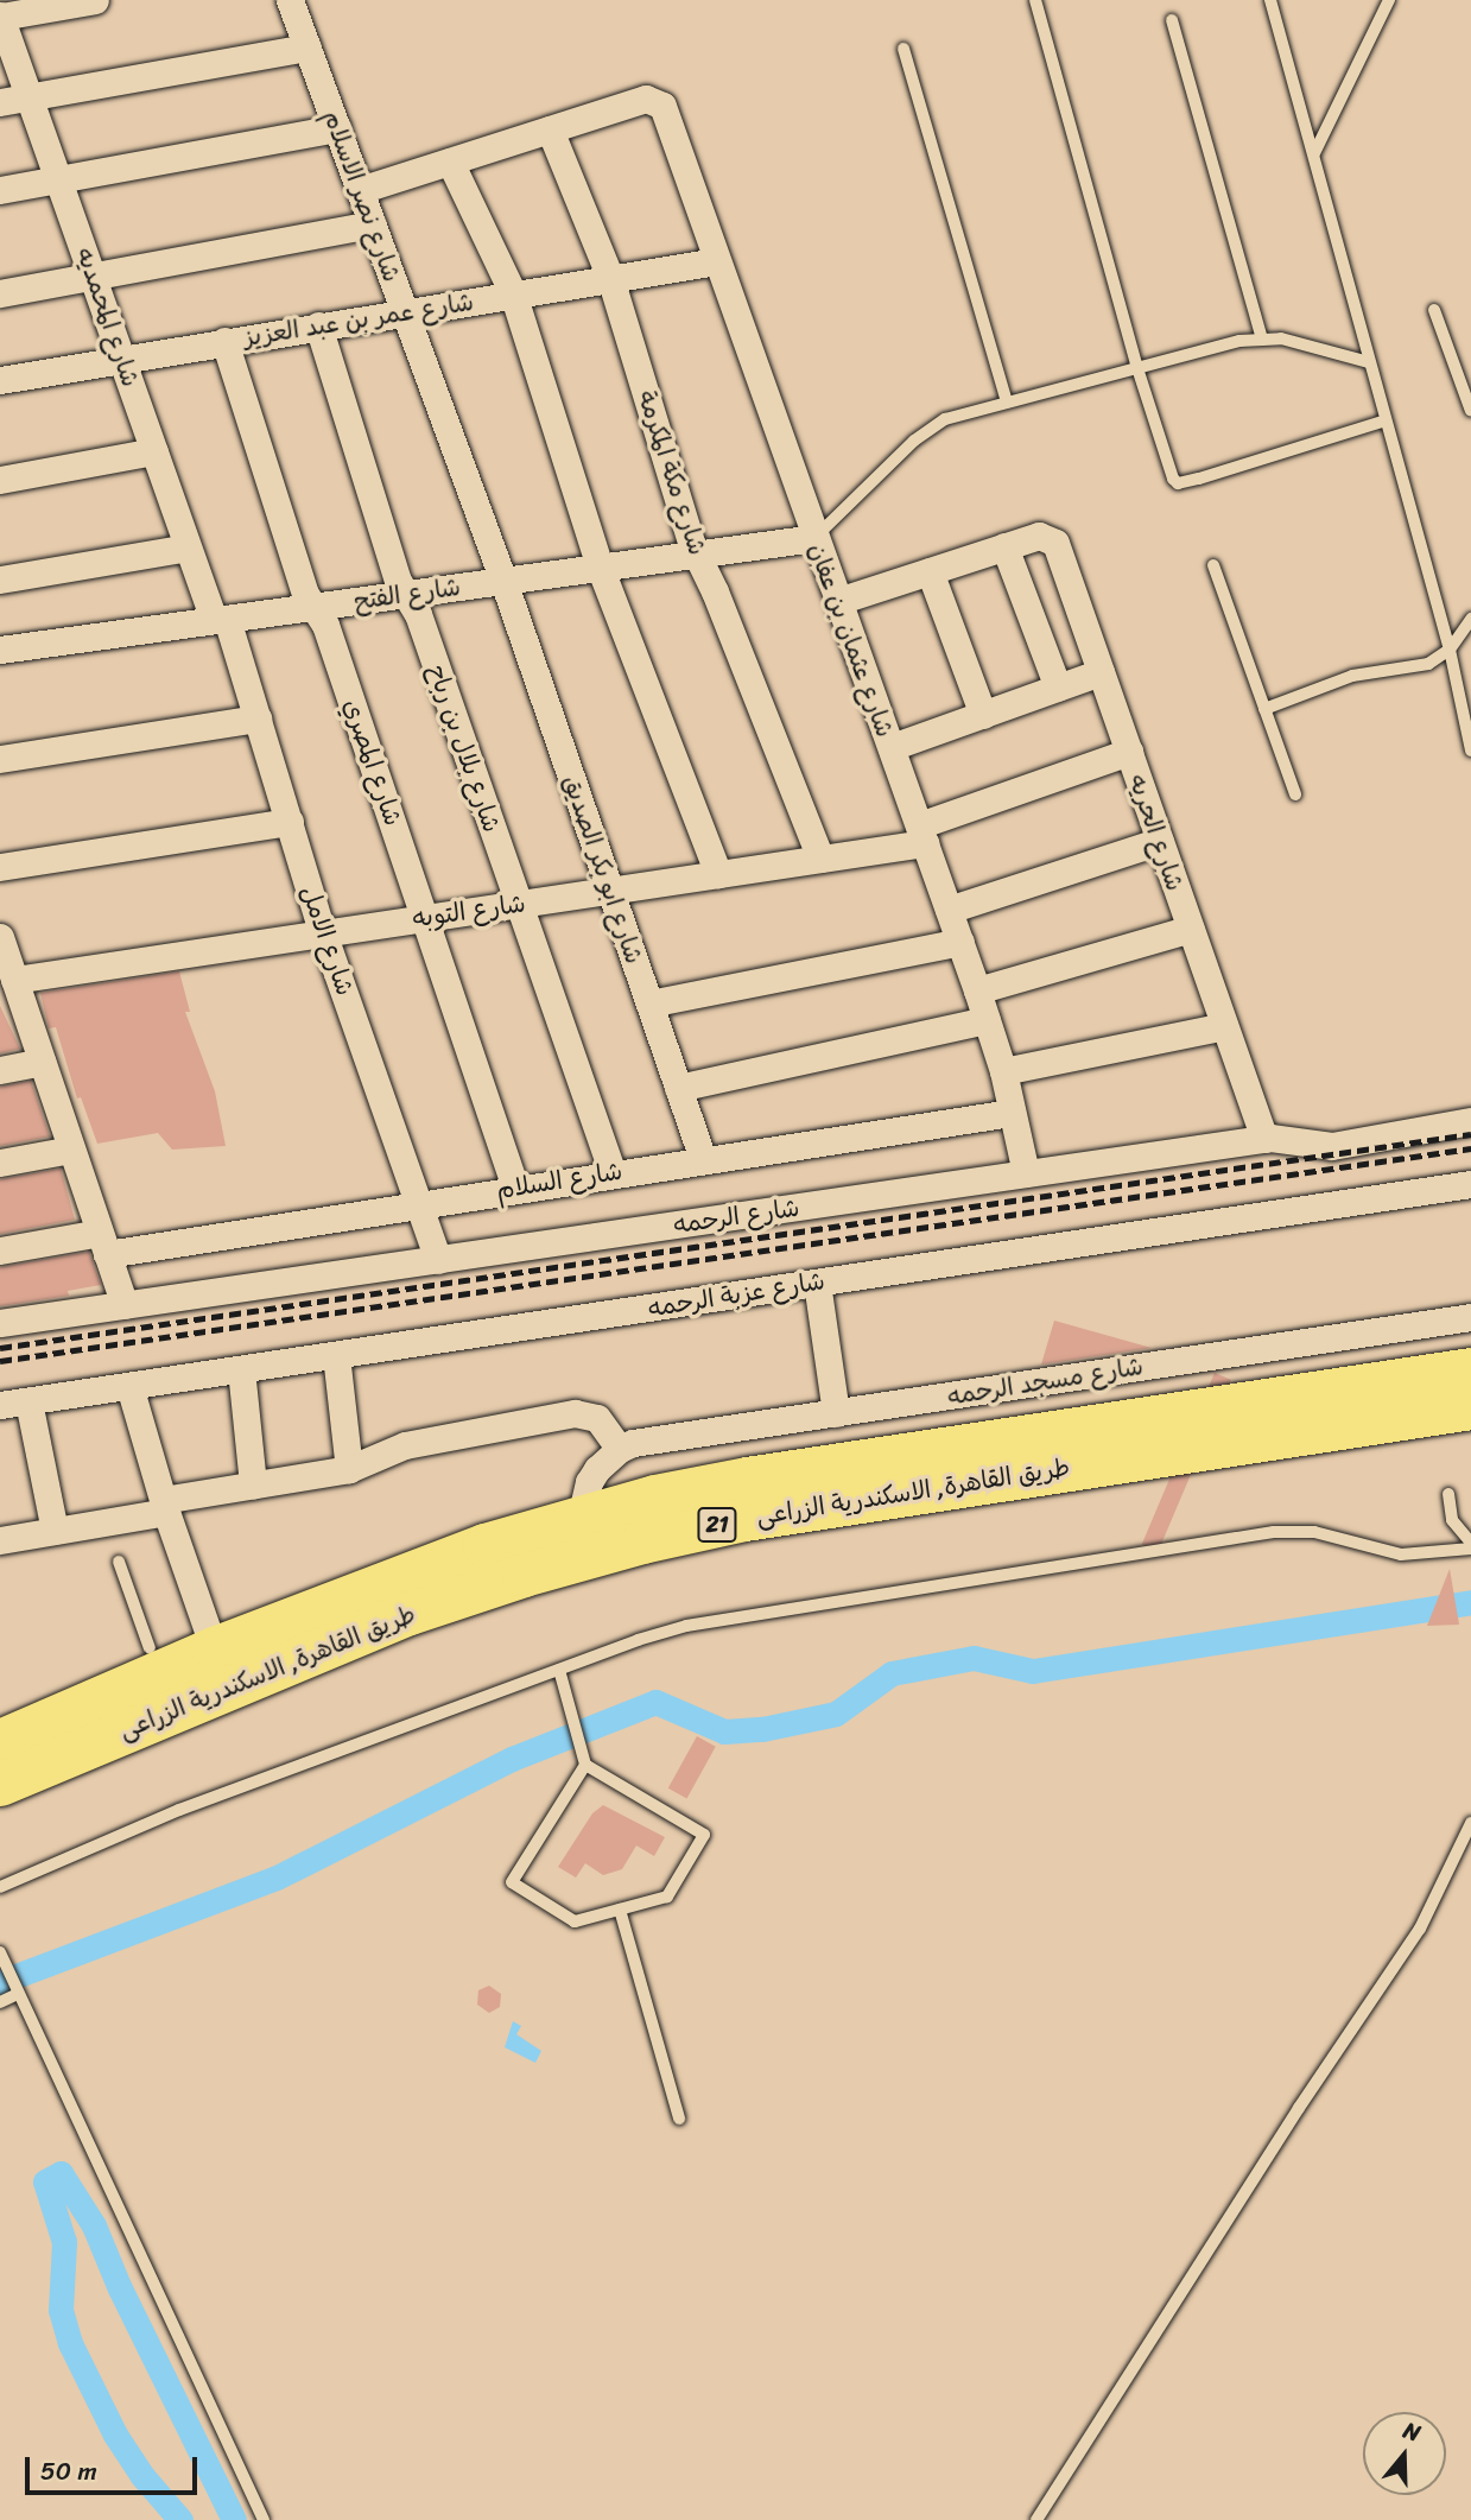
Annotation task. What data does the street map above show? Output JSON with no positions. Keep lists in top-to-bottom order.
{
  "streets": {
    "highway": ["طريق القاهرة, الاسكندرية الزراعى", "21"],
    "street": [
      "شارع نصر الاسلام",
      "شارع المحمديه",
      "شارع عمر بن عبد العزيز",
      "شارع مكة المكرمة",
      "شارع الفتح",
      "شارع عثمان بن عفان",
      "شارع بلال بن رباح",
      "شارع المصري",
      "شارع الحريه",
      "شارع ابو بكر الصديق",
      "شارع التوبه",
      "شارع الامل",
      "شارع السلام",
      "شارع الرحمه",
      "شارع عزبة الرحمه",
      "شارع مسجد الرحمه"
    ]
  },
  "crossings": [
    ["شارع نصر الاسلام", "شارع عمر بن عبد العزيز"],
    ["شارع نصر الاسلام", "شارع الفتح"],
    ["شارع نصر الاسلام", "شارع ابو بكر الصديق"],
    ["شارع المحمديه", "شارع عمر بن عبد العزيز"],
    ["شارع المحمديه", "شارع الفتح"],
    ["شارع المحمديه", "شارع الامل"],
    ["شارع عمر بن عبد العزيز", "شارع مكة المكرمة"],
    ["شارع عمر بن عبد العزيز", "شارع عثمان بن عفان"],
    ["شارع عمر بن عبد العزيز", "شارع بلال بن رباح"],
    ["شارع عمر بن عبد العزيز", "شارع المصري"],
    ["شارع مكة المكرمة", "شارع الفتح"],
    ["شارع مكة المكرمة", "شارع عثمان بن عفان"],
    ["شارع مكة المكرمة", "شارع التوبه"],
    ["شارع الفتح", "شارع عثمان بن عفان"],
    ["شارع الفتح", "شارع بلال بن رباح"],
    ["شارع الفتح", "شارع المصري"],
    ["شارع الفتح", "شارع ابو بكر الصديق"],
    ["شارع الفتح", "شارع الامل"],
    ["شارع عثمان بن عفان", "شارع التوبه"],
    ["شارع عثمان بن عفان", "شارع السلام"],
    ["شارع عثمان بن عفان", "شارع الرحمه"],
    ["شارع بلال بن رباح", "شارع التوبه"],
    ["شارع بلال بن رباح", "شارع السلام"],
    ["شارع المصري", "شارع التوبه"],
    ["شارع المصري", "شارع السلام"],
    ["شارع الحريه", "شارع التوبه"],
    ["شارع الحريه", "شارع الرحمه"],
    ["شارع ابو بكر الصديق", "شارع التوبه"],
    ["شارع ابو بكر الصديق", "شارع السلام"],
    ["شارع التوبه", "شارع الامل"],
    ["شارع الامل", "شارع السلام"],
    ["شارع الامل", "شارع الرحمه"]
  ],
  "scale_bar": "50 m",
  "north": "top"
}
